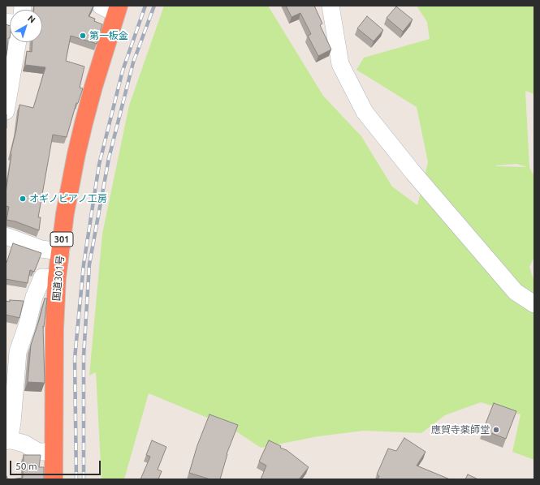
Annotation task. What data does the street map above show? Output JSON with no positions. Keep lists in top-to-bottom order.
{
  "streets": {
    "highway": ["301", "国道301号"]
  },
  "places": ["第一板金", "オギノピアノ工房", "應賀寺薬師堂"],
  "scale_bar": "50 m",
  "north": "top right"
}
